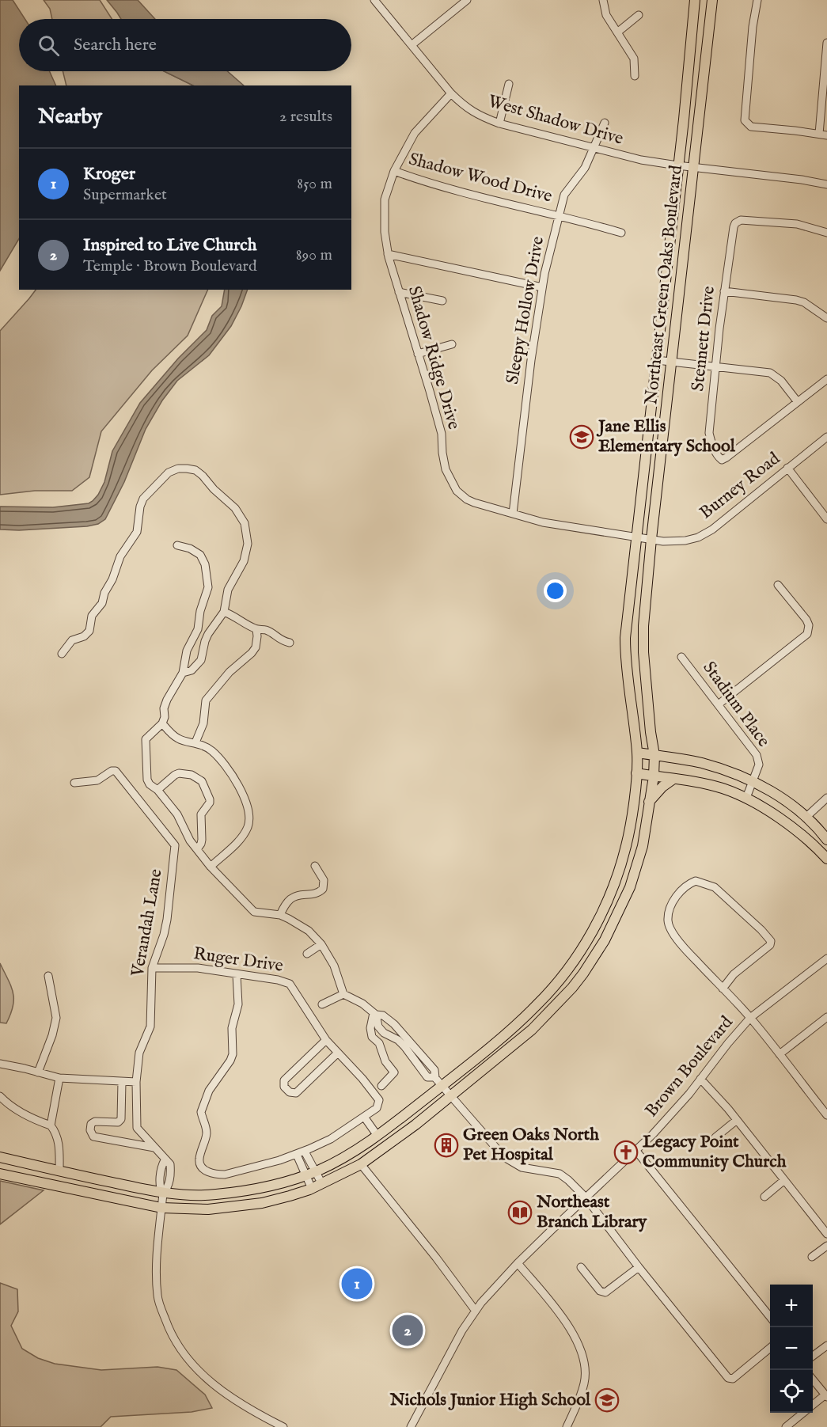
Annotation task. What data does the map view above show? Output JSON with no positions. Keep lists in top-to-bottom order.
{
  "streets": {
    "main road": ["Northeast Green Oaks Boulevard"],
    "street": [
      "West Shadow Drive",
      "Shadow Wood Drive",
      "Sleepy Hollow Drive",
      "Stennett Drive",
      "Shadow Ridge Drive",
      "Burney Road",
      "Stadium Place",
      "Verandah Lane",
      "Ruger Drive",
      "Brown Boulevard"
    ]
  },
  "crossings": [
    ["West Shadow Drive", "Northeast Green Oaks Boulevard"],
    ["West Shadow Drive", "Sleepy Hollow Drive"],
    ["West Shadow Drive", "Shadow Ridge Drive"],
    ["Shadow Wood Drive", "Sleepy Hollow Drive"],
    ["Shadow Wood Drive", "Shadow Ridge Drive"],
    ["Northeast Green Oaks Boulevard", "Shadow Ridge Drive"],
    ["Northeast Green Oaks Boulevard", "Burney Road"],
    ["Northeast Green Oaks Boulevard", "Verandah Lane"],
    ["Sleepy Hollow Drive", "Shadow Ridge Drive"],
    ["Shadow Ridge Drive", "Burney Road"],
    ["Verandah Lane", "Ruger Drive"]
  ],
  "places": {
    "school or university": ["Jane Ellis Elementary School", "Nichols Junior High School"],
    "building": ["Green Oaks North Pet Hospital"],
    "church": ["Legacy Point Community Church"],
    "library": ["Northeast Branch Library"]
  },
  "page": {
    "search": "Search here",
    "heading": ["Nearby", "2 results"],
    "list": [
      {
        "mark": "1",
        "name": "Kroger",
        "note": "Supermarket",
        "value": "850 m"
      },
      {
        "mark": "2",
        "name": "Inspired to Live Church",
        "note": "Temple · Brown Boulevard",
        "value": "890 m"
      }
    ],
    "pins": ["1", "2"],
    "map_buttons": ["+", "−"]
  }
}
